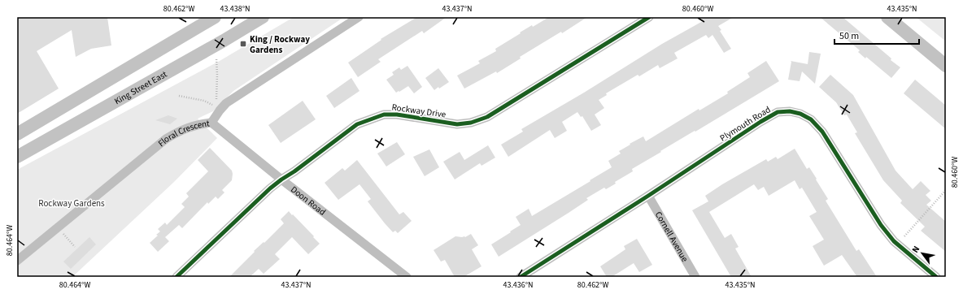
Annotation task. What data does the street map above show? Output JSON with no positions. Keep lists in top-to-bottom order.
{
  "streets": {
    "main road": ["King Street East"],
    "street": [
      "Rockway Drive",
      "Plymouth Road",
      "Floral Crescent",
      "Doon Road",
      "Cornell Avenue"
    ]
  },
  "crossings": [
    ["Rockway Drive", "Doon Road"],
    ["Plymouth Road", "Cornell Avenue"],
    ["Floral Crescent", "Doon Road"]
  ],
  "parks": ["Rockway Gardens"],
  "places": {
    "transit": ["King / Rockway Gardens"]
  },
  "scale_bar": "50 m",
  "north": "top left",
  "coordinates": [
    "80.462°W",
    "43.438°N",
    "43.437°N",
    "80.460°W",
    "43.435°N",
    "80.464°W",
    "43.436°N"
  ]
}
